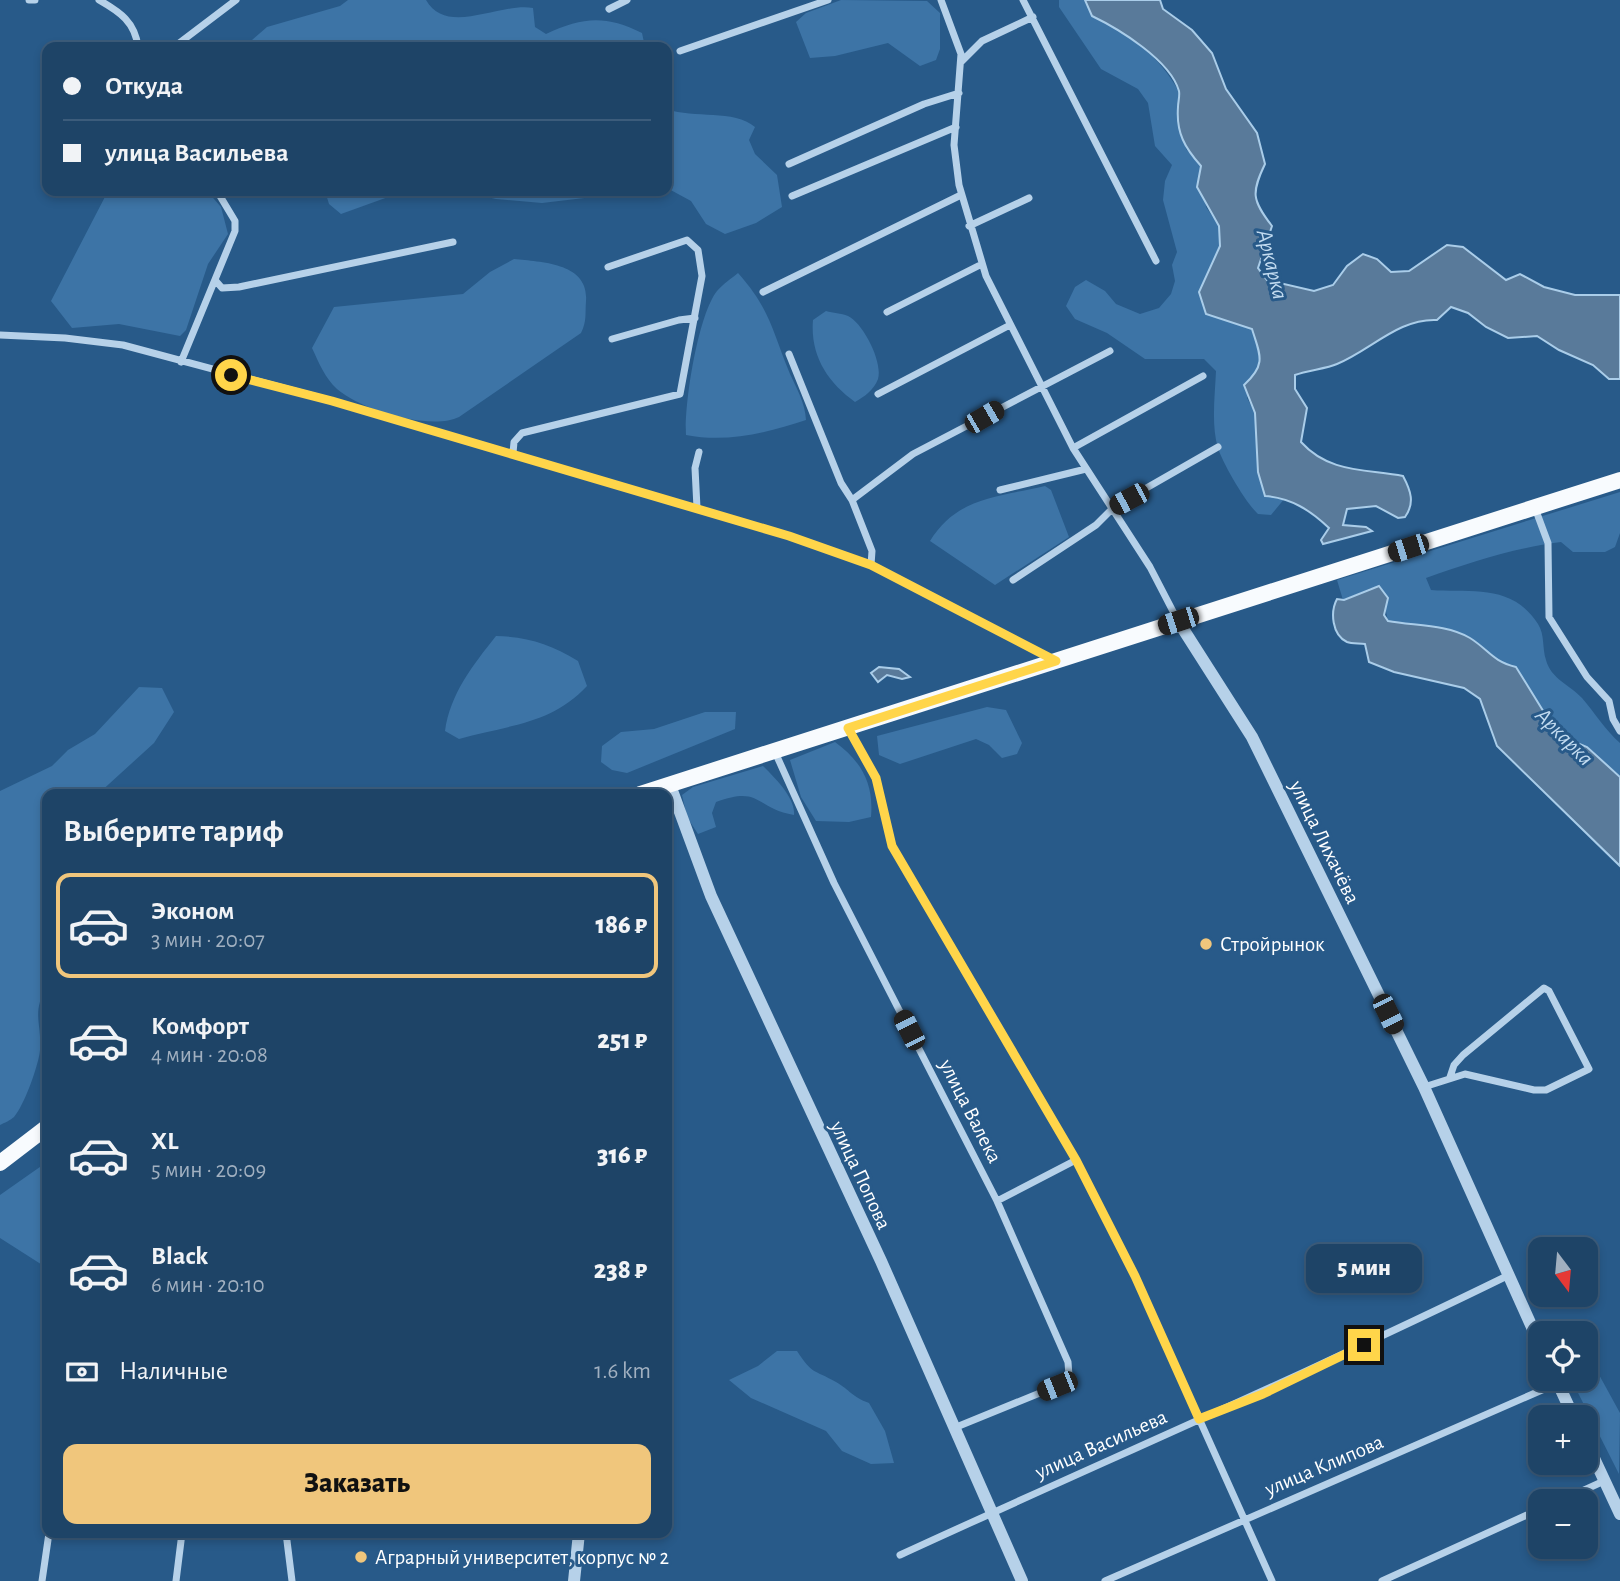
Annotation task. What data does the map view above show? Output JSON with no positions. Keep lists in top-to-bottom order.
{
  "streets": {
    "street": [
      "улица Лихачёва",
      "улица Валека",
      "улица Попова",
      "улица Васильева",
      "улица Клипова"
    ]
  },
  "crossings": [
    ["улица Лихачёва", "улица Васильева"],
    ["улица Валека", "улица Попова"],
    ["улица Попова", "улица Васильева"]
  ],
  "water": ["Аркарка"],
  "places": ["Стройрынок", "Аграрный университет, корпус № 2"],
  "north": "bottom",
  "page": {
    "banner": ["Откуда", "улица Васильева"],
    "heading": "Выберите тариф",
    "list": [
      {
        "name": "Эконом",
        "note": "3 мин · 20:07",
        "value": "186 ₽"
      },
      {
        "name": "Комфорт",
        "note": "4 мин · 20:08",
        "value": "251 ₽"
      },
      {
        "name": "XL",
        "note": "5 мин · 20:09",
        "value": "316 ₽"
      },
      {
        "name": "Black",
        "note": "6 мин · 20:10",
        "value": "238 ₽"
      }
    ],
    "map_buttons": ["+", "−"],
    "bubble": "5 мин",
    "pay": ["Наличные", "1.6 km"],
    "buttons": "Заказать"
  }
}
